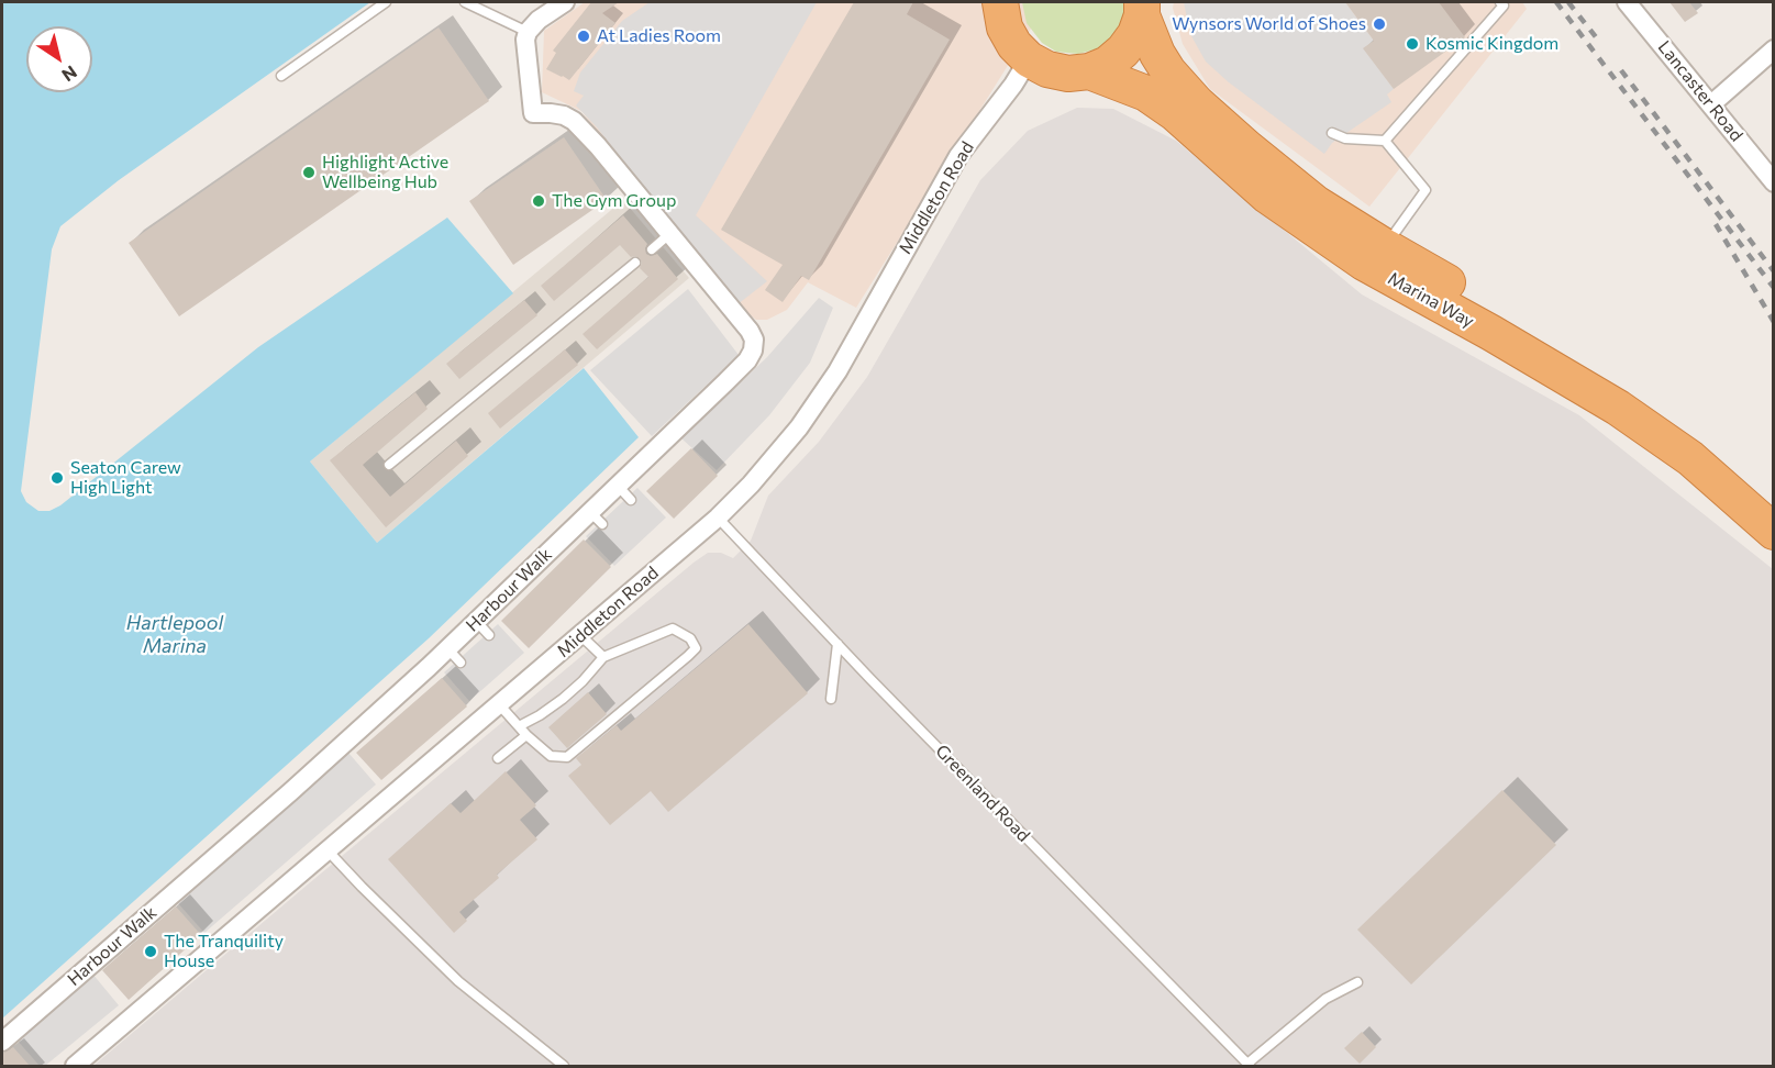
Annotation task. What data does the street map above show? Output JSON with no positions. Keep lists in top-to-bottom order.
{
  "streets": {
    "highway": ["Marina Way"],
    "street": ["Lancaster Road", "Middleton Road", "Harbour Walk"],
    "lane": ["Greenland Road"]
  },
  "crossings": [
    ["Middleton Road", "Greenland Road"]
  ],
  "water": ["Hartlepool Marina"],
  "places": [
    "Wynsors World of Shoes",
    "At Ladies Room",
    "Kosmic Kingdom",
    "Highlight Active Wellbeing Hub",
    "The Gym Group",
    "Seaton Carew High Light",
    "The Tranquility House"
  ],
  "north": "bottom right"
}
